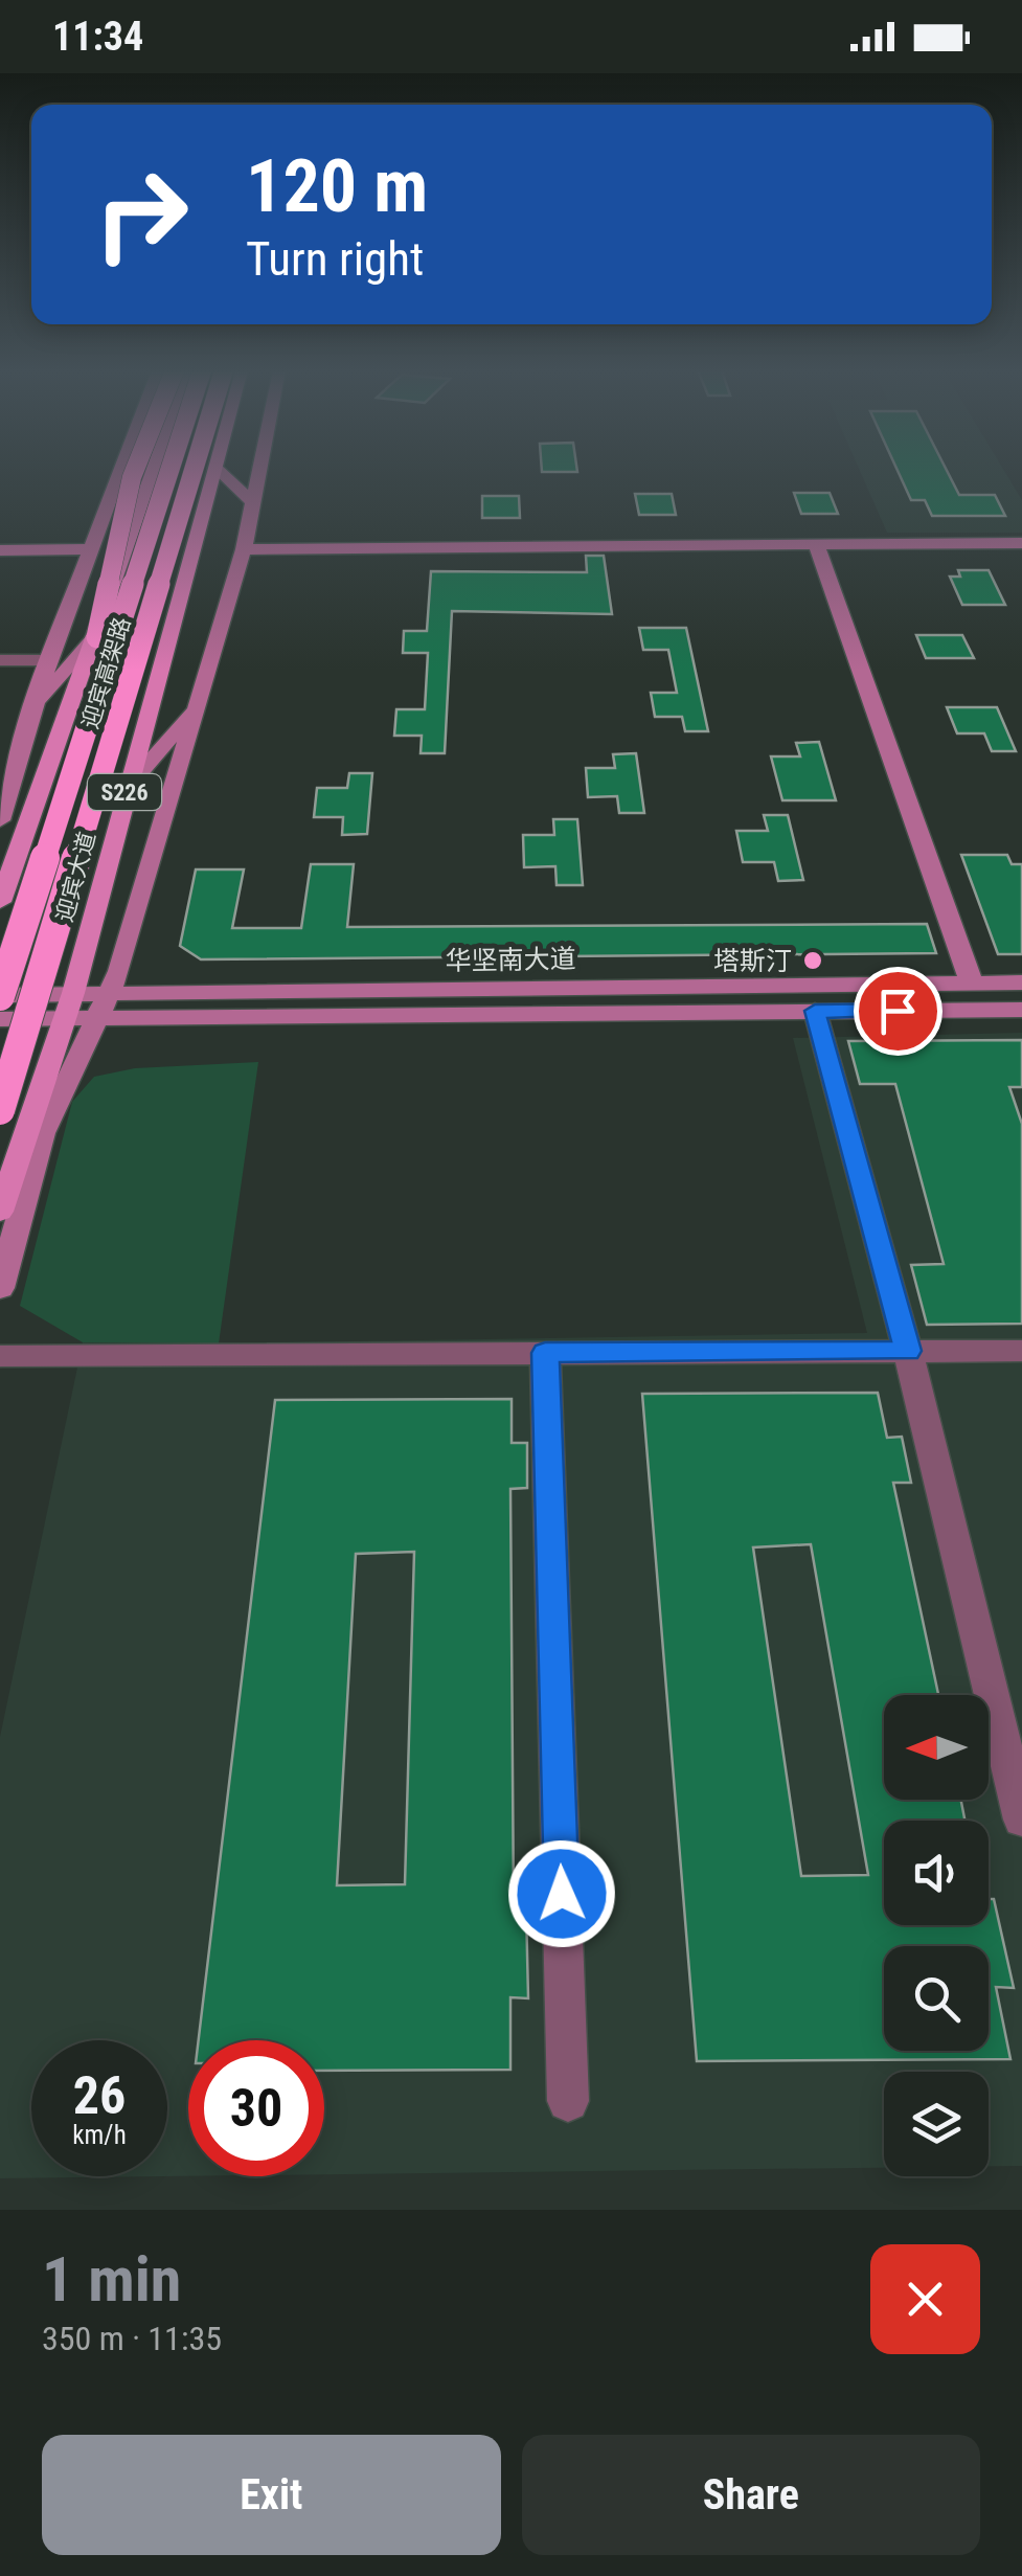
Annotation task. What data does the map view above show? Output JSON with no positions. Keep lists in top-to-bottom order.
{
  "streets": {
    "highway": ["迎宾高架路"],
    "main road": ["S226", "迎宾大道"],
    "street": ["华坚南大道"]
  },
  "crossings": [
    ["迎宾高架路", "华坚南大道"],
    ["迎宾大道", "华坚南大道"]
  ],
  "places": ["塔斯汀"],
  "north": "left",
  "page": {
    "status": "11:34",
    "turn": ["120 m", "Turn right"],
    "speed": "26 km/h",
    "limit": "30",
    "heading": ["1 min", "350 m · 11:35"],
    "buttons": ["Exit", "Share"]
  }
}
